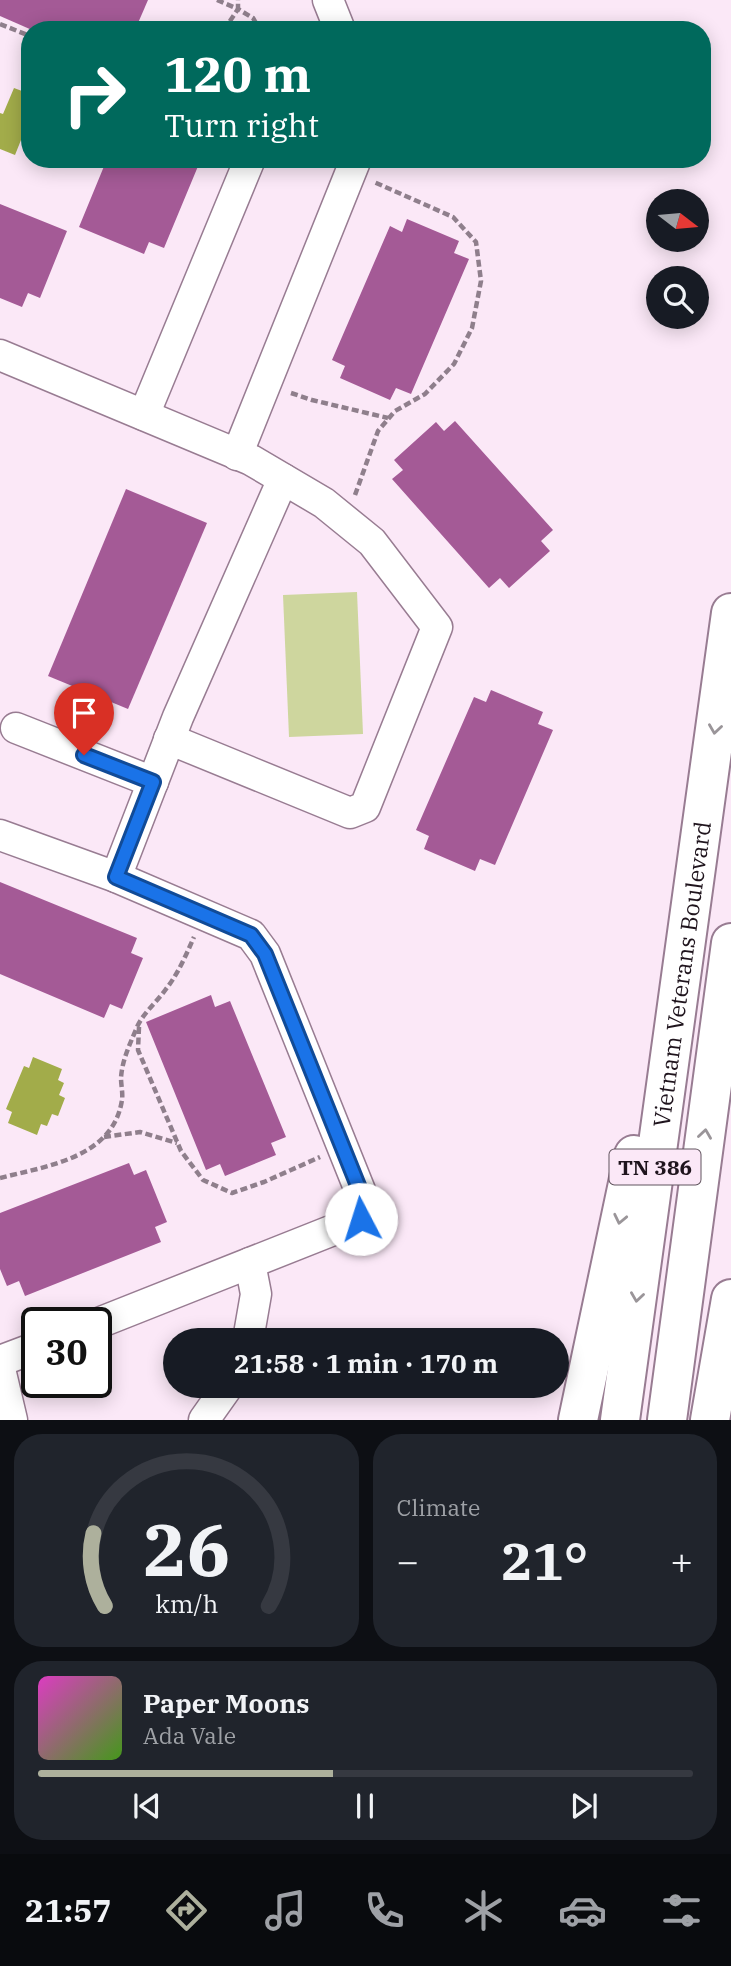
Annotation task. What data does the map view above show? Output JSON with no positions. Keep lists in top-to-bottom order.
{
  "streets": {
    "highway": ["Vietnam Veterans Boulevard", "TN 386"]
  },
  "north": "right",
  "page": {
    "turn": ["120 m", "Turn right"],
    "limit": "30",
    "trip": "21:58 · 1 min · 170 m",
    "tile": "Climate",
    "heat": ["−", "21°", "+"],
    "song": ["Paper Moons", "Ada Vale"],
    "tabs": "21:57",
    "gauge": ["26", "km/h"]
  }
}
